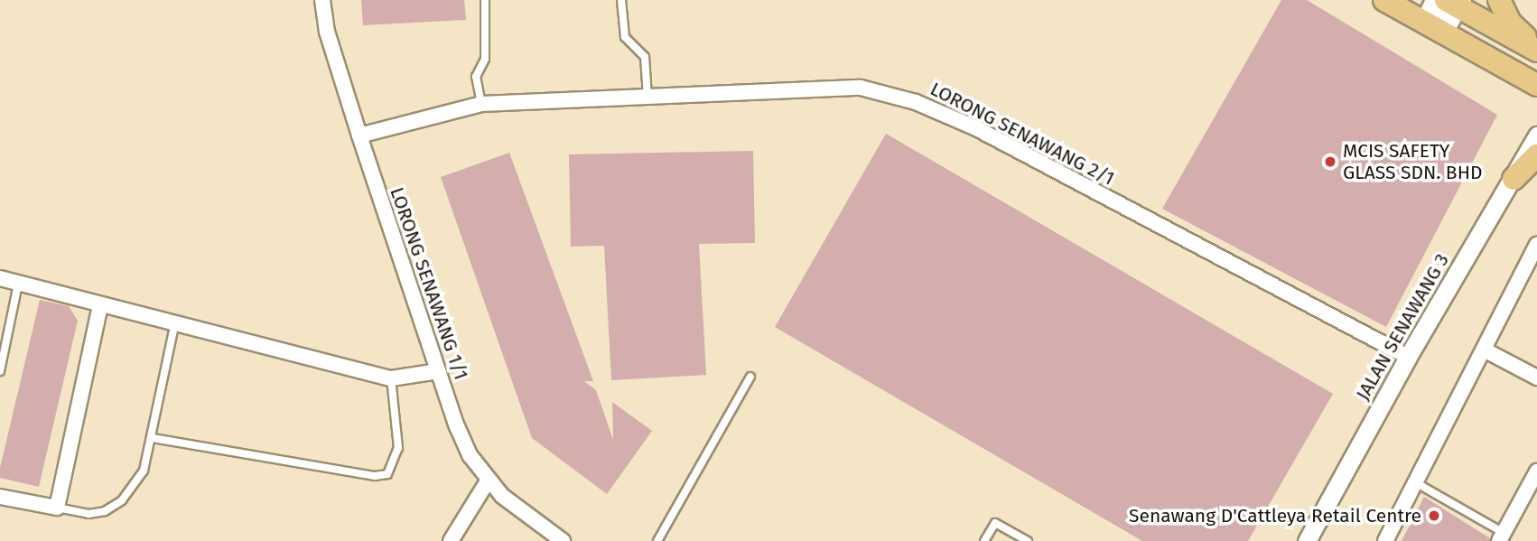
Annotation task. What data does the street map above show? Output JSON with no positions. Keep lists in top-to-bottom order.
{
  "streets": {
    "street": ["LORONG SENAWANG 2/1", "LORONG SENAWANG 1/1", "JALAN SENAWANG 3"]
  },
  "crossings": [
    ["LORONG SENAWANG 2/1", "LORONG SENAWANG 1/1"],
    ["LORONG SENAWANG 2/1", "JALAN SENAWANG 3"]
  ],
  "places": ["MCIS SAFETY GLASS SDN. BHD", "Senawang D'Cattleya Retail Centre"]
}
